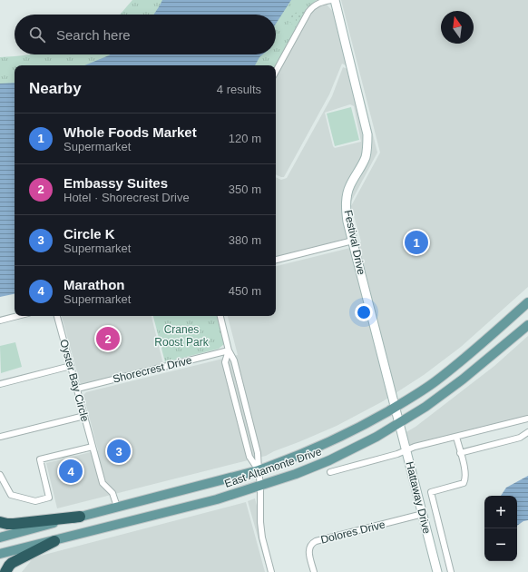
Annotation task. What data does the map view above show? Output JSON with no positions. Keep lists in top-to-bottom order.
{
  "streets": {
    "main road": ["East Altamonte Drive"],
    "street": [
      "Festival Drive",
      "Shorecrest Drive",
      "Oyster Bay Circle",
      "Hattaway Drive",
      "Dolores Drive"
    ]
  },
  "crossings": [
    ["Festival Drive", "East Altamonte Drive"],
    ["Festival Drive", "Hattaway Drive"],
    ["Shorecrest Drive", "Oyster Bay Circle"],
    ["Oyster Bay Circle", "East Altamonte Drive"],
    ["East Altamonte Drive", "Hattaway Drive"],
    ["Hattaway Drive", "Dolores Drive"]
  ],
  "parks": ["Cranes Roost Park"],
  "north": "top",
  "page": {
    "search": "Search here",
    "heading": ["Nearby", "4 results"],
    "list": [
      {
        "mark": "1",
        "name": "Whole Foods Market",
        "note": "Supermarket",
        "value": "120 m"
      },
      {
        "mark": "2",
        "name": "Embassy Suites",
        "note": "Hotel · Shorecrest Drive",
        "value": "350 m"
      },
      {
        "mark": "3",
        "name": "Circle K",
        "note": "Supermarket",
        "value": "380 m"
      },
      {
        "mark": "4",
        "name": "Marathon",
        "note": "Supermarket",
        "value": "450 m"
      }
    ],
    "pins": [
      "1",
      "2",
      "3",
      "4"
    ],
    "map_buttons": ["+", "−"]
  }
}
